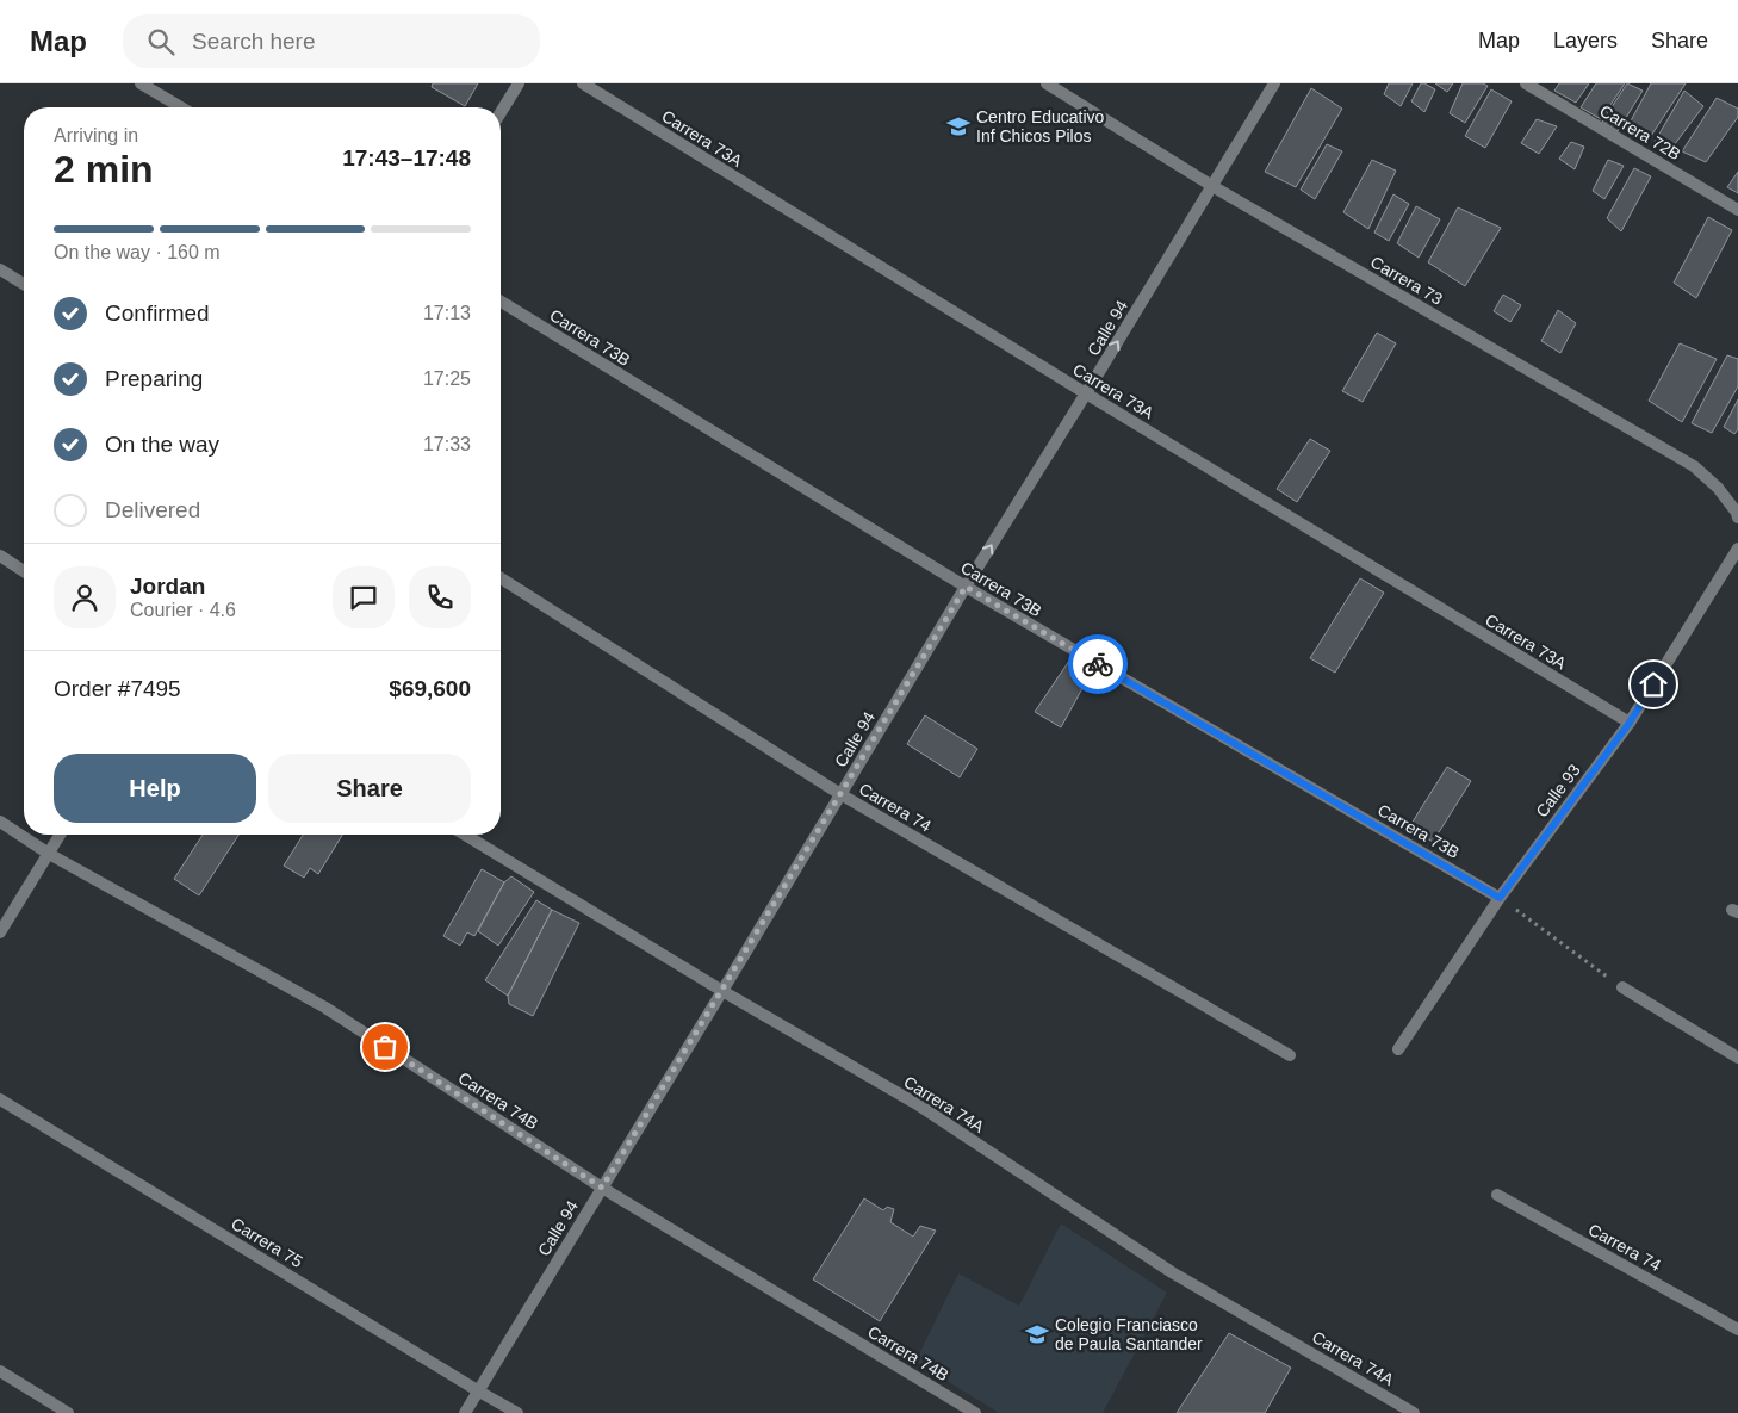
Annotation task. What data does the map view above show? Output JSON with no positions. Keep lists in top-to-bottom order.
{
  "streets": {
    "street": [
      "Carrera 72B",
      "Carrera 73A",
      "Carrera 73",
      "Calle 94",
      "Carrera 73B",
      "Calle 93",
      "Carrera 74",
      "Carrera 74B",
      "Carrera 74A",
      "Carrera 75"
    ]
  },
  "crossings": [
    ["Carrera 73A", "Calle 94"],
    ["Carrera 73A", "Calle 93"],
    ["Carrera 73", "Calle 94"],
    ["Calle 94", "Carrera 73B"],
    ["Calle 94", "Carrera 74"],
    ["Calle 94", "Carrera 74B"],
    ["Calle 94", "Carrera 74A"],
    ["Calle 94", "Carrera 75"],
    ["Carrera 73B", "Calle 93"]
  ],
  "places": {
    "school or university": ["Centro Educativo Inf Chicos Pilos", "Colegio Franciasco de Paula Santander"]
  },
  "page": {
    "header": "Map",
    "search": "Search here",
    "nav": ["Map", "Layers", "Share"],
    "heading": ["2 min", "Arriving in", "17:43–17:48"],
    "panel": [
      "Jordan",
      "Courier · 4.6",
      "Order #7495",
      "$69,600"
    ],
    "bar": "On the way · 160 m",
    "list": [
      ["Confirmed", "17:13"],
      ["Preparing", "17:25"],
      ["On the way", "17:33"],
      "Delivered"
    ],
    "buttons": ["Help", "Share"]
  }
}
